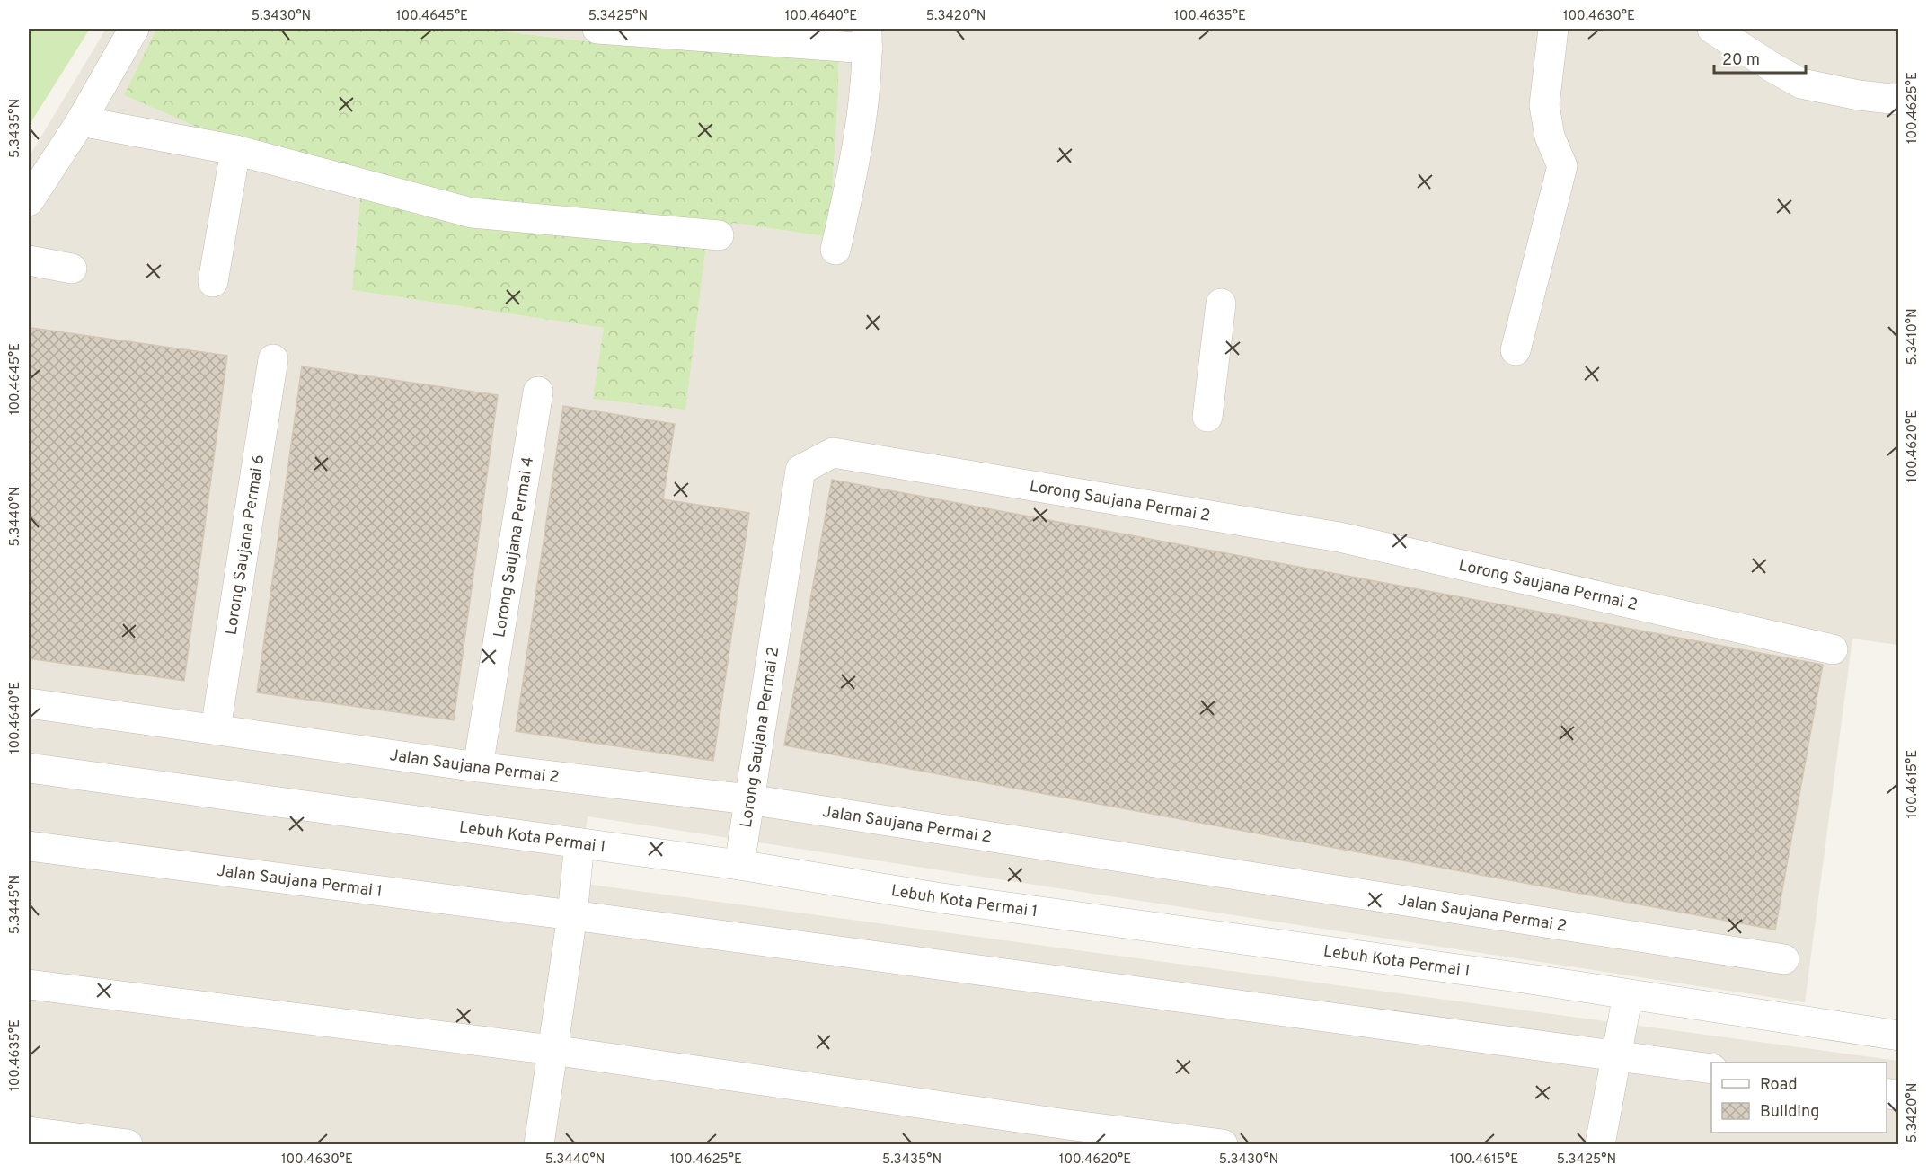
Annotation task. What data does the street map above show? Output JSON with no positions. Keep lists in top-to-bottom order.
{
  "streets": {
    "street": [
      "Lorong Saujana Permai 2",
      "Lorong Saujana Permai 6",
      "Lorong Saujana Permai 4",
      "Jalan Saujana Permai 2",
      "Lebuh Kota Permai 1",
      "Jalan Saujana Permai 1"
    ]
  },
  "crossings": [
    ["Lorong Saujana Permai 2", "Jalan Saujana Permai 2"],
    ["Lorong Saujana Permai 2", "Lebuh Kota Permai 1"],
    ["Lorong Saujana Permai 6", "Jalan Saujana Permai 2"],
    ["Lorong Saujana Permai 4", "Jalan Saujana Permai 2"]
  ],
  "legend": ["Road", "Building"],
  "scale_bar": "20 m",
  "coordinates": [
    "5.3430°N",
    "100.4645°E",
    "5.3425°N",
    "100.4640°E",
    "5.3420°N",
    "100.4635°E",
    "100.4630°E",
    "100.4625°E",
    "5.3435°N",
    "5.3410°N",
    "100.4620°E",
    "5.3440°N",
    "100.4615°E",
    "5.3445°N"
  ]
}
